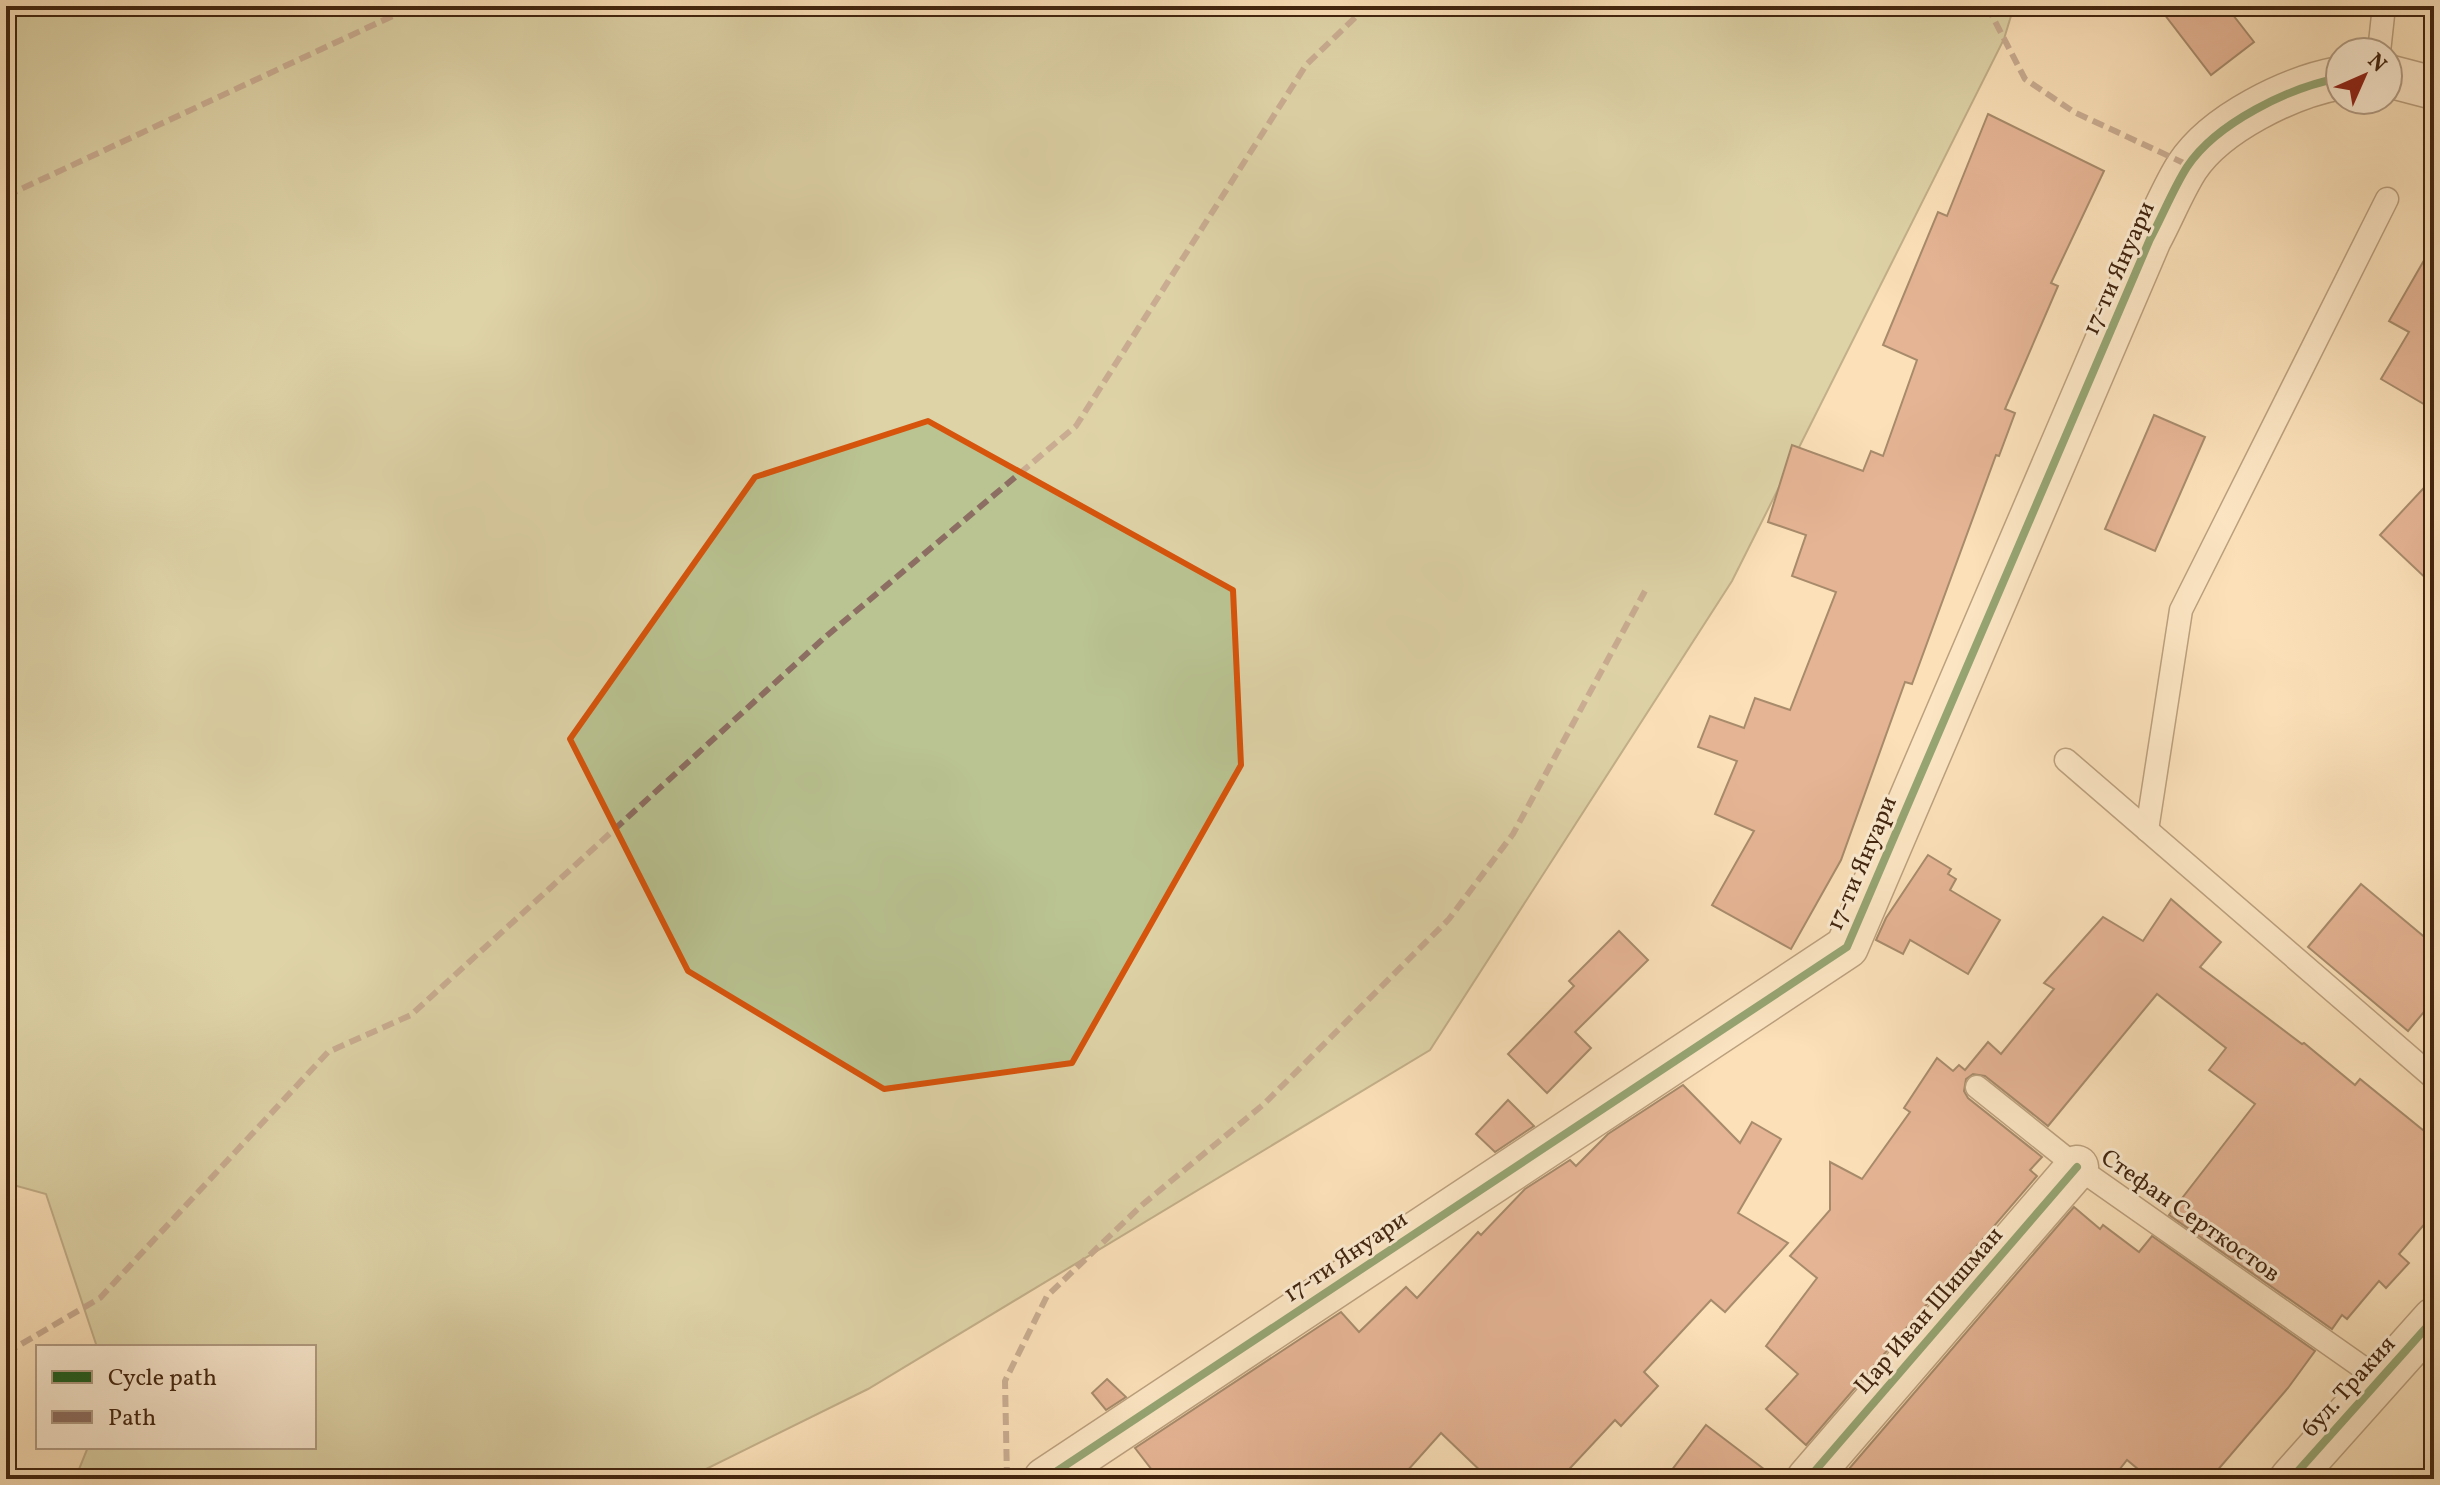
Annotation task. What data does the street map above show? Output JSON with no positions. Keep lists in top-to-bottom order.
{
  "streets": {
    "street": ["17-ти Януари", "Цар Иван Шишман", "бул. Тракия"],
    "lane": ["Стефан Серткостов"]
  },
  "crossings": [
    ["Стефан Серткостов", "Цар Иван Шишман"],
    ["Стефан Серткостов", "бул. Тракия"]
  ],
  "legend": ["Cycle path", "Path"],
  "north": "top right"
}
